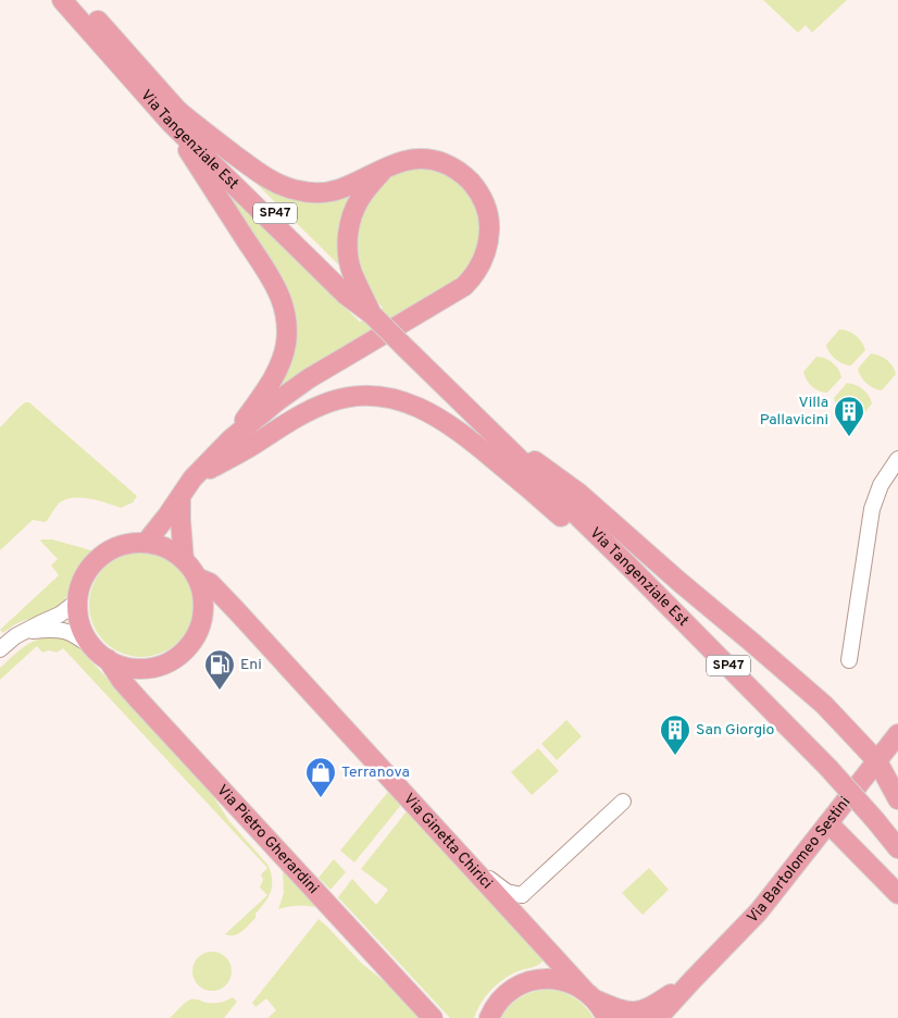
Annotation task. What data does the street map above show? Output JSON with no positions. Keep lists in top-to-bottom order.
{
  "streets": {
    "main road": [
      "Via Tangenziale Est",
      "SP47",
      "Via Pietro Gherardini",
      "Via Ginetta Chirici",
      "Via Bartolomeo Sestini"
    ]
  },
  "crossings": [
    ["Via Pietro Gherardini", "Via Ginetta Chirici"]
  ],
  "places": {
    "building": ["Villa Pallavicini", "San Giorgio"],
    "fuel station": ["Eni"],
    "shop": ["Terranova"]
  }
}
